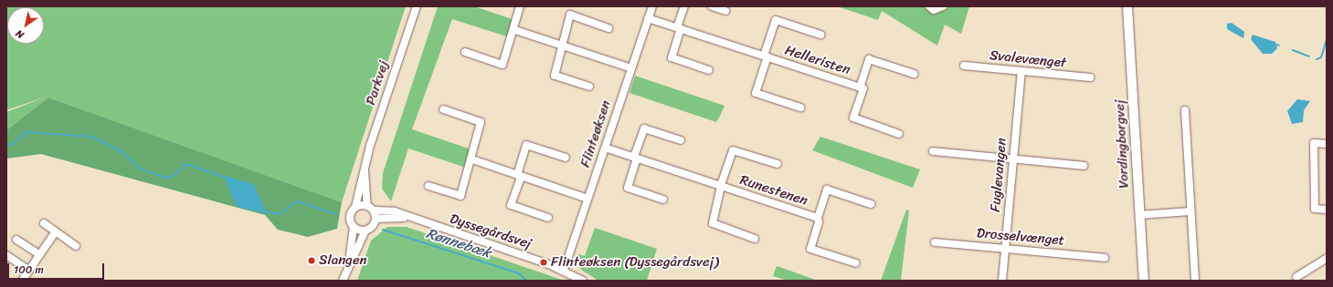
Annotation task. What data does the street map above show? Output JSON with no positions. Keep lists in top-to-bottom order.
{
  "streets": {
    "main road": ["Vordingborgvej"],
    "street": [
      "Svalevænget",
      "Helleristen",
      "Parkvej",
      "Flinteøksen",
      "Fuglevangen",
      "Runestenen",
      "Dyssegårdsvej",
      "Drosselvænget"
    ]
  },
  "crossings": [
    ["Svalevænget", "Fuglevangen"],
    ["Helleristen", "Flinteøksen"],
    ["Parkvej", "Dyssegårdsvej"],
    ["Flinteøksen", "Runestenen"],
    ["Flinteøksen", "Dyssegårdsvej"],
    ["Fuglevangen", "Drosselvænget"]
  ],
  "water": ["Rønnebæk"],
  "places": ["Slangen", "Flinteøksen (Dyssegårdsvej)"],
  "scale_bar": "100 m",
  "north": "bottom left"
}
